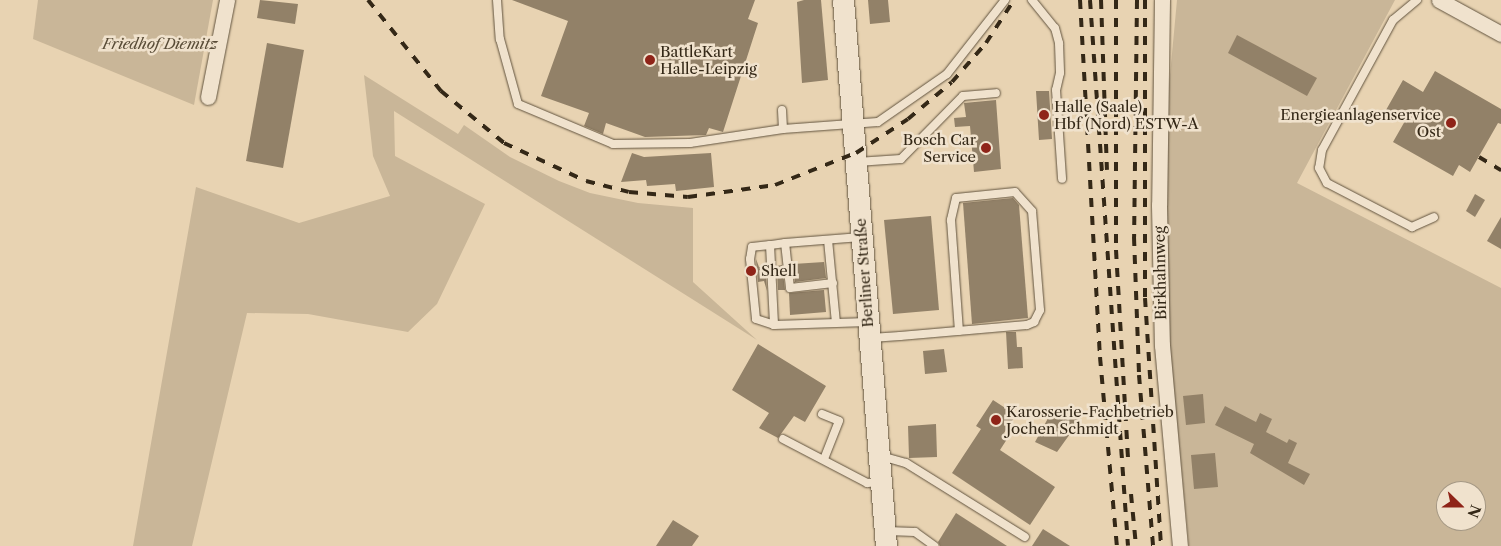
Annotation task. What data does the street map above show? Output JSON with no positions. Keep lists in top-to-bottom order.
{
  "streets": {
    "street": ["Berliner Straße", "Birkhahnweg"]
  },
  "parks": ["Friedhof Diemitz"],
  "places": [
    "BattleKart Halle-Leipzig",
    "Halle (Saale) Hbf (Nord) ESTW-A",
    "Energieanlagenservice Ost",
    "Bosch Car Service",
    "Shell",
    "Karosserie-Fachbetrieb Jochen Schmidt"
  ],
  "north": "right"
}
